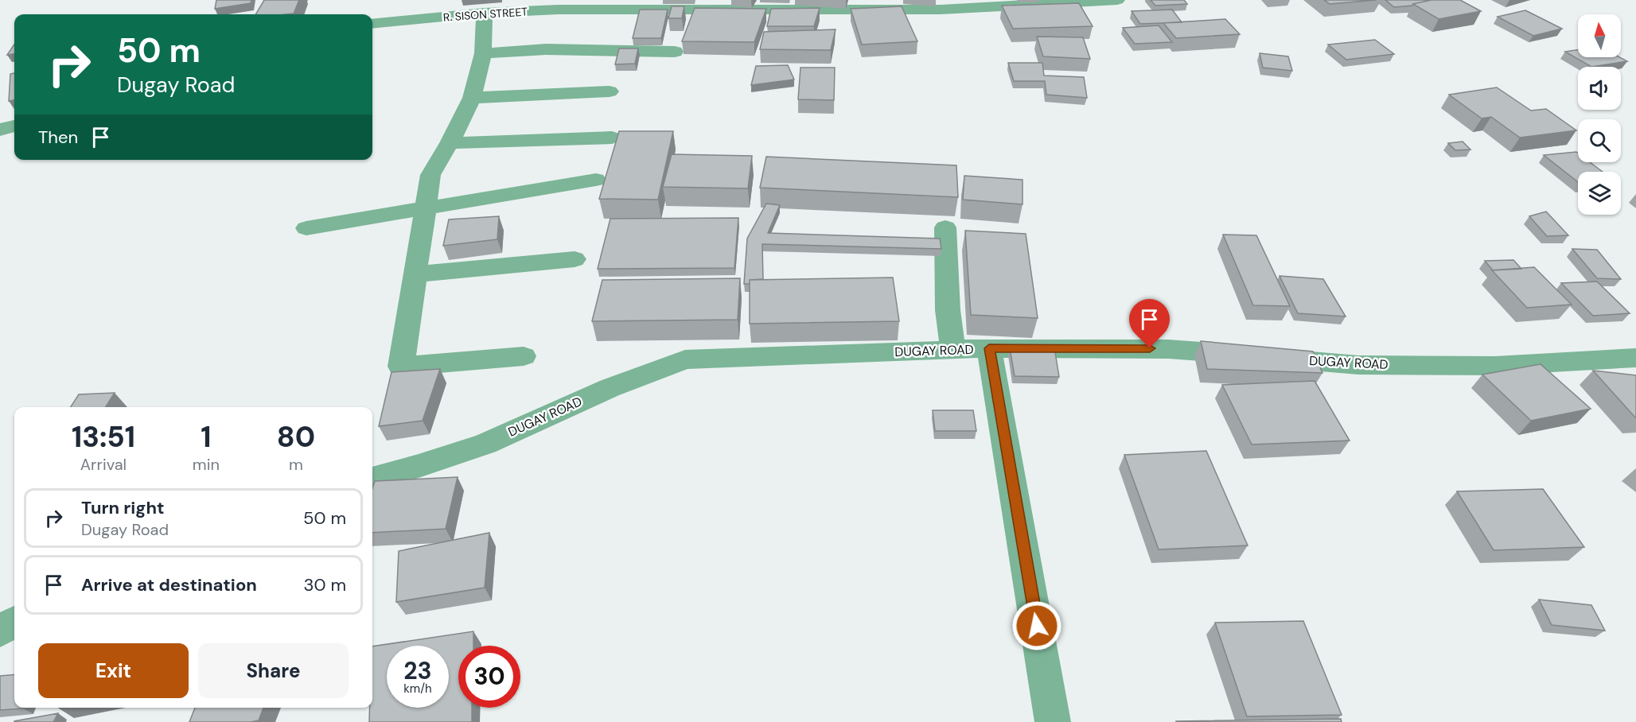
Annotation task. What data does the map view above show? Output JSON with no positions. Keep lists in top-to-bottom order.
{
  "streets": {
    "street": ["R. SISON STREET", "DUGAY ROAD"]
  },
  "north": "top",
  "page": {
    "turn": ["50 m", "Dugay Road"],
    "then": "Then",
    "eta": [
      "13:51",
      "Arrival",
      "1",
      "min",
      "80",
      "m"
    ],
    "list": [
      {
        "name": "Turn right",
        "note": "Dugay Road",
        "value": "50 m"
      },
      {
        "name": "Arrive at destination",
        "value": "30 m"
      }
    ],
    "buttons": ["Exit", "Share"],
    "speed": "23 km/h",
    "limit": "30"
  }
}
